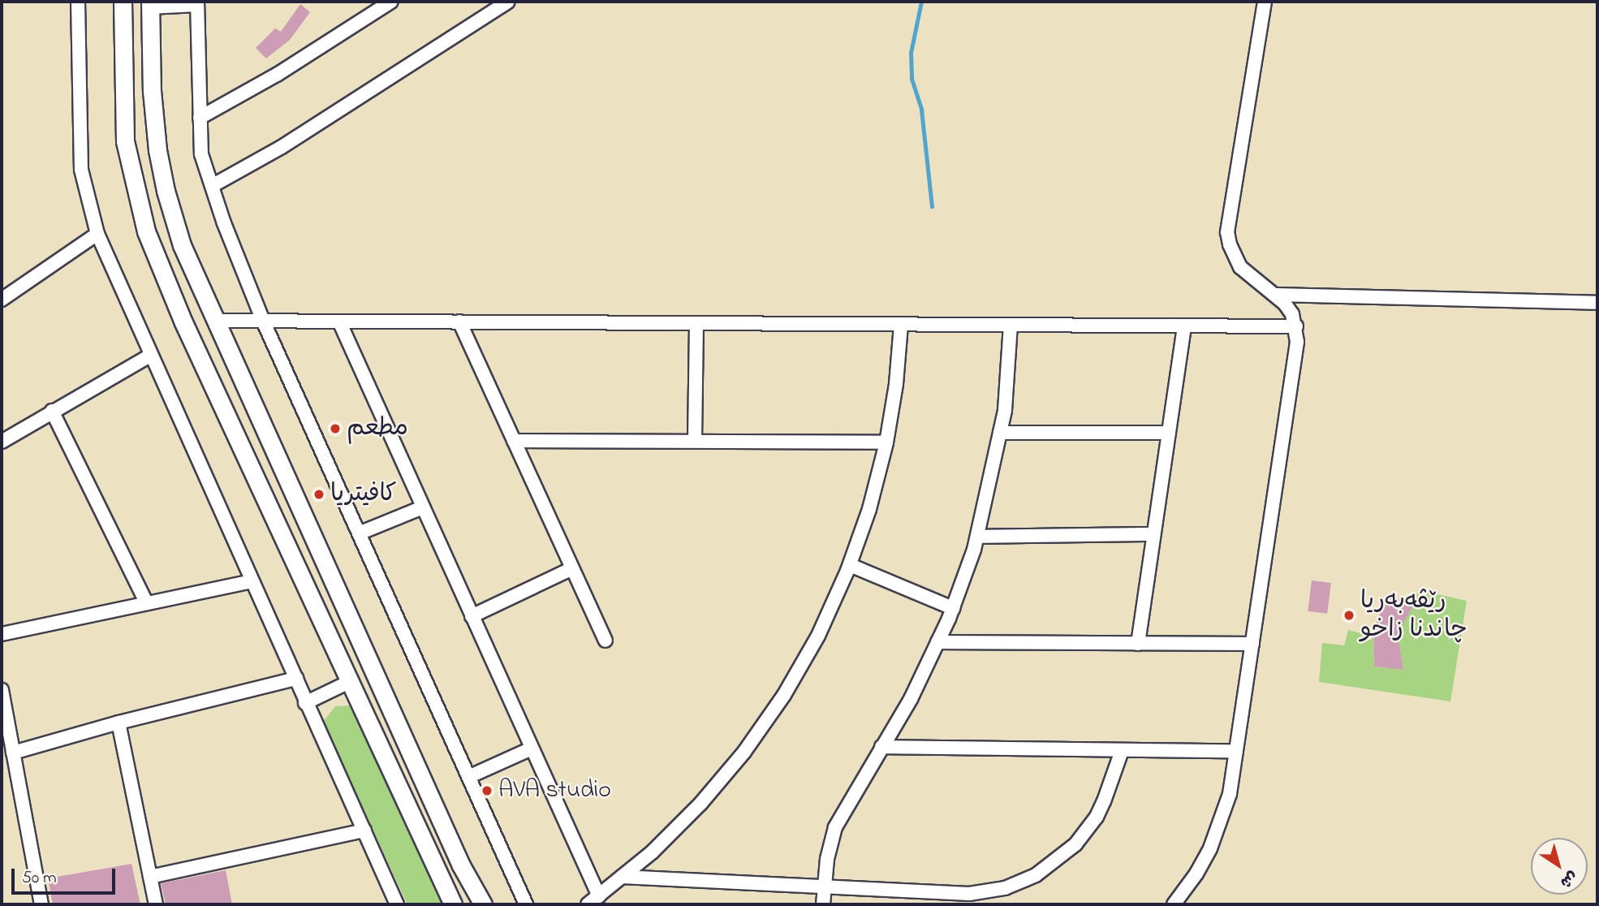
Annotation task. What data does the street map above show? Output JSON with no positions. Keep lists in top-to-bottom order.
{
  "places": [
    "مطعم",
    "كافيتريا",
    "رێڤه‌به‌ريا چاندنا زاخو",
    "AVA studio"
  ],
  "scale_bar": "50 m",
  "north": "bottom right"
}
